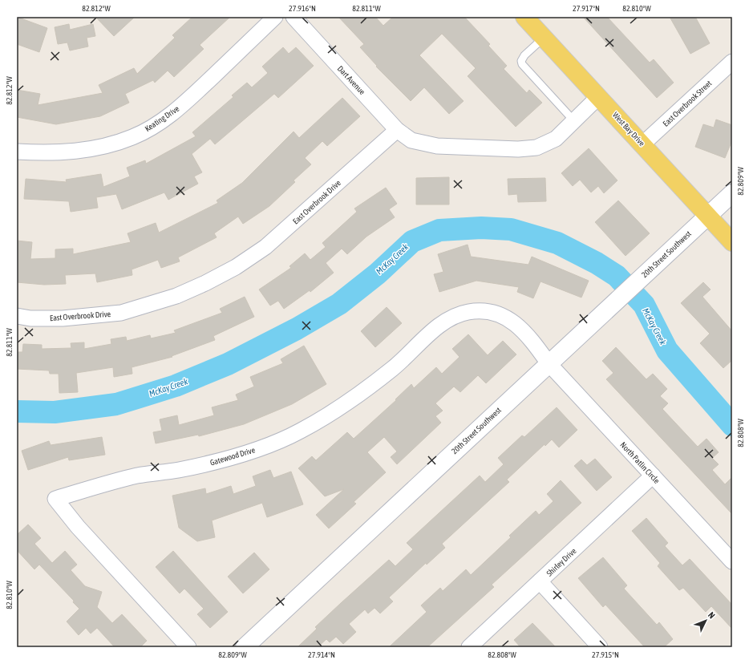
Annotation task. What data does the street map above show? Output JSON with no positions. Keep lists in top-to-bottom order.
{
  "streets": {
    "main road": ["West Bay Drive"],
    "street": [
      "Dart Avenue",
      "East Overbrook Street",
      "Keating Drive",
      "East Overbrook Drive",
      "20th Street Southwest",
      "Gatewood Drive",
      "North Patlin Circle",
      "Shirley Drive"
    ]
  },
  "crossings": [
    ["Dart Avenue", "East Overbrook Drive"],
    ["East Overbrook Street", "West Bay Drive"],
    ["West Bay Drive", "20th Street Southwest"],
    ["20th Street Southwest", "Gatewood Drive"],
    ["20th Street Southwest", "North Patlin Circle"],
    ["Gatewood Drive", "North Patlin Circle"],
    ["North Patlin Circle", "Shirley Drive"]
  ],
  "water": ["McKay Creek"],
  "north": "top right",
  "coordinates": [
    "82.812°W",
    "27.916°N",
    "82.811°W",
    "27.917°N",
    "82.810°W",
    "82.809°W",
    "82.808°W",
    "27.914°N",
    "27.915°N"
  ]
}
